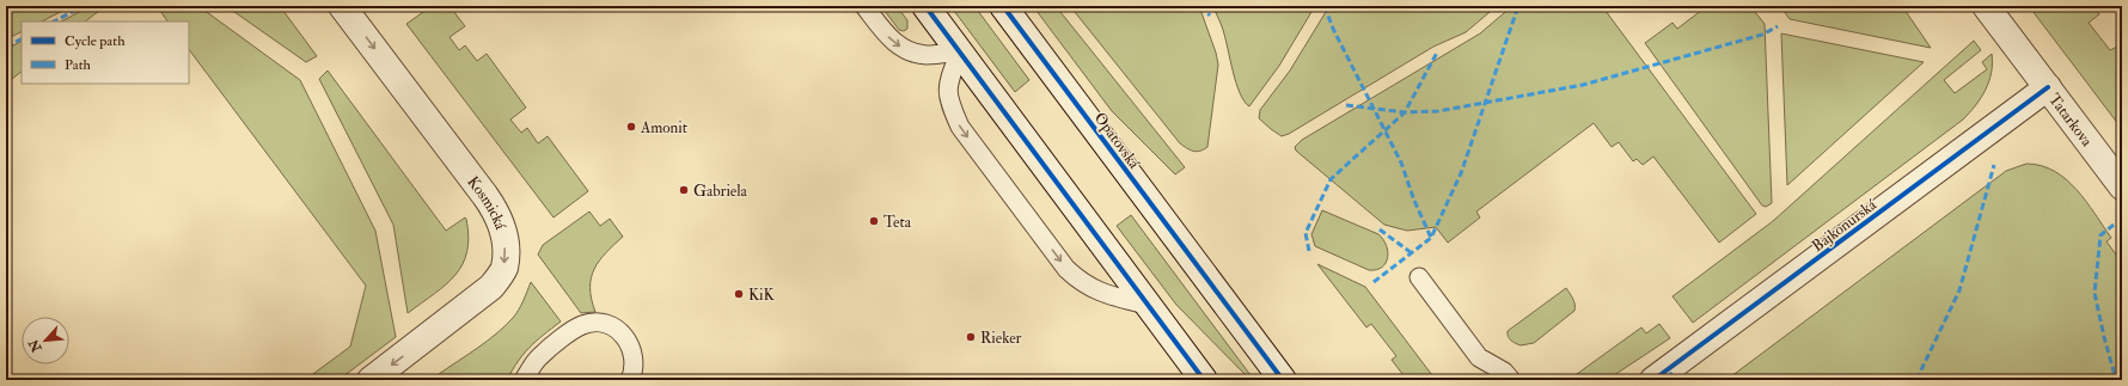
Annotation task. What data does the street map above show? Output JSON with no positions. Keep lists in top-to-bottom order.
{
  "streets": {
    "street": [
      "Tatarkova",
      "Opatovská",
      "Kosmická",
      "Bajkonurská"
    ]
  },
  "crossings": [
    ["Tatarkova", "Bajkonurská"]
  ],
  "places": [
    "Amonit",
    "Gabriela",
    "Teta",
    "KiK",
    "Rieker"
  ],
  "legend": ["Cycle path", "Path"],
  "north": "bottom left"
}
